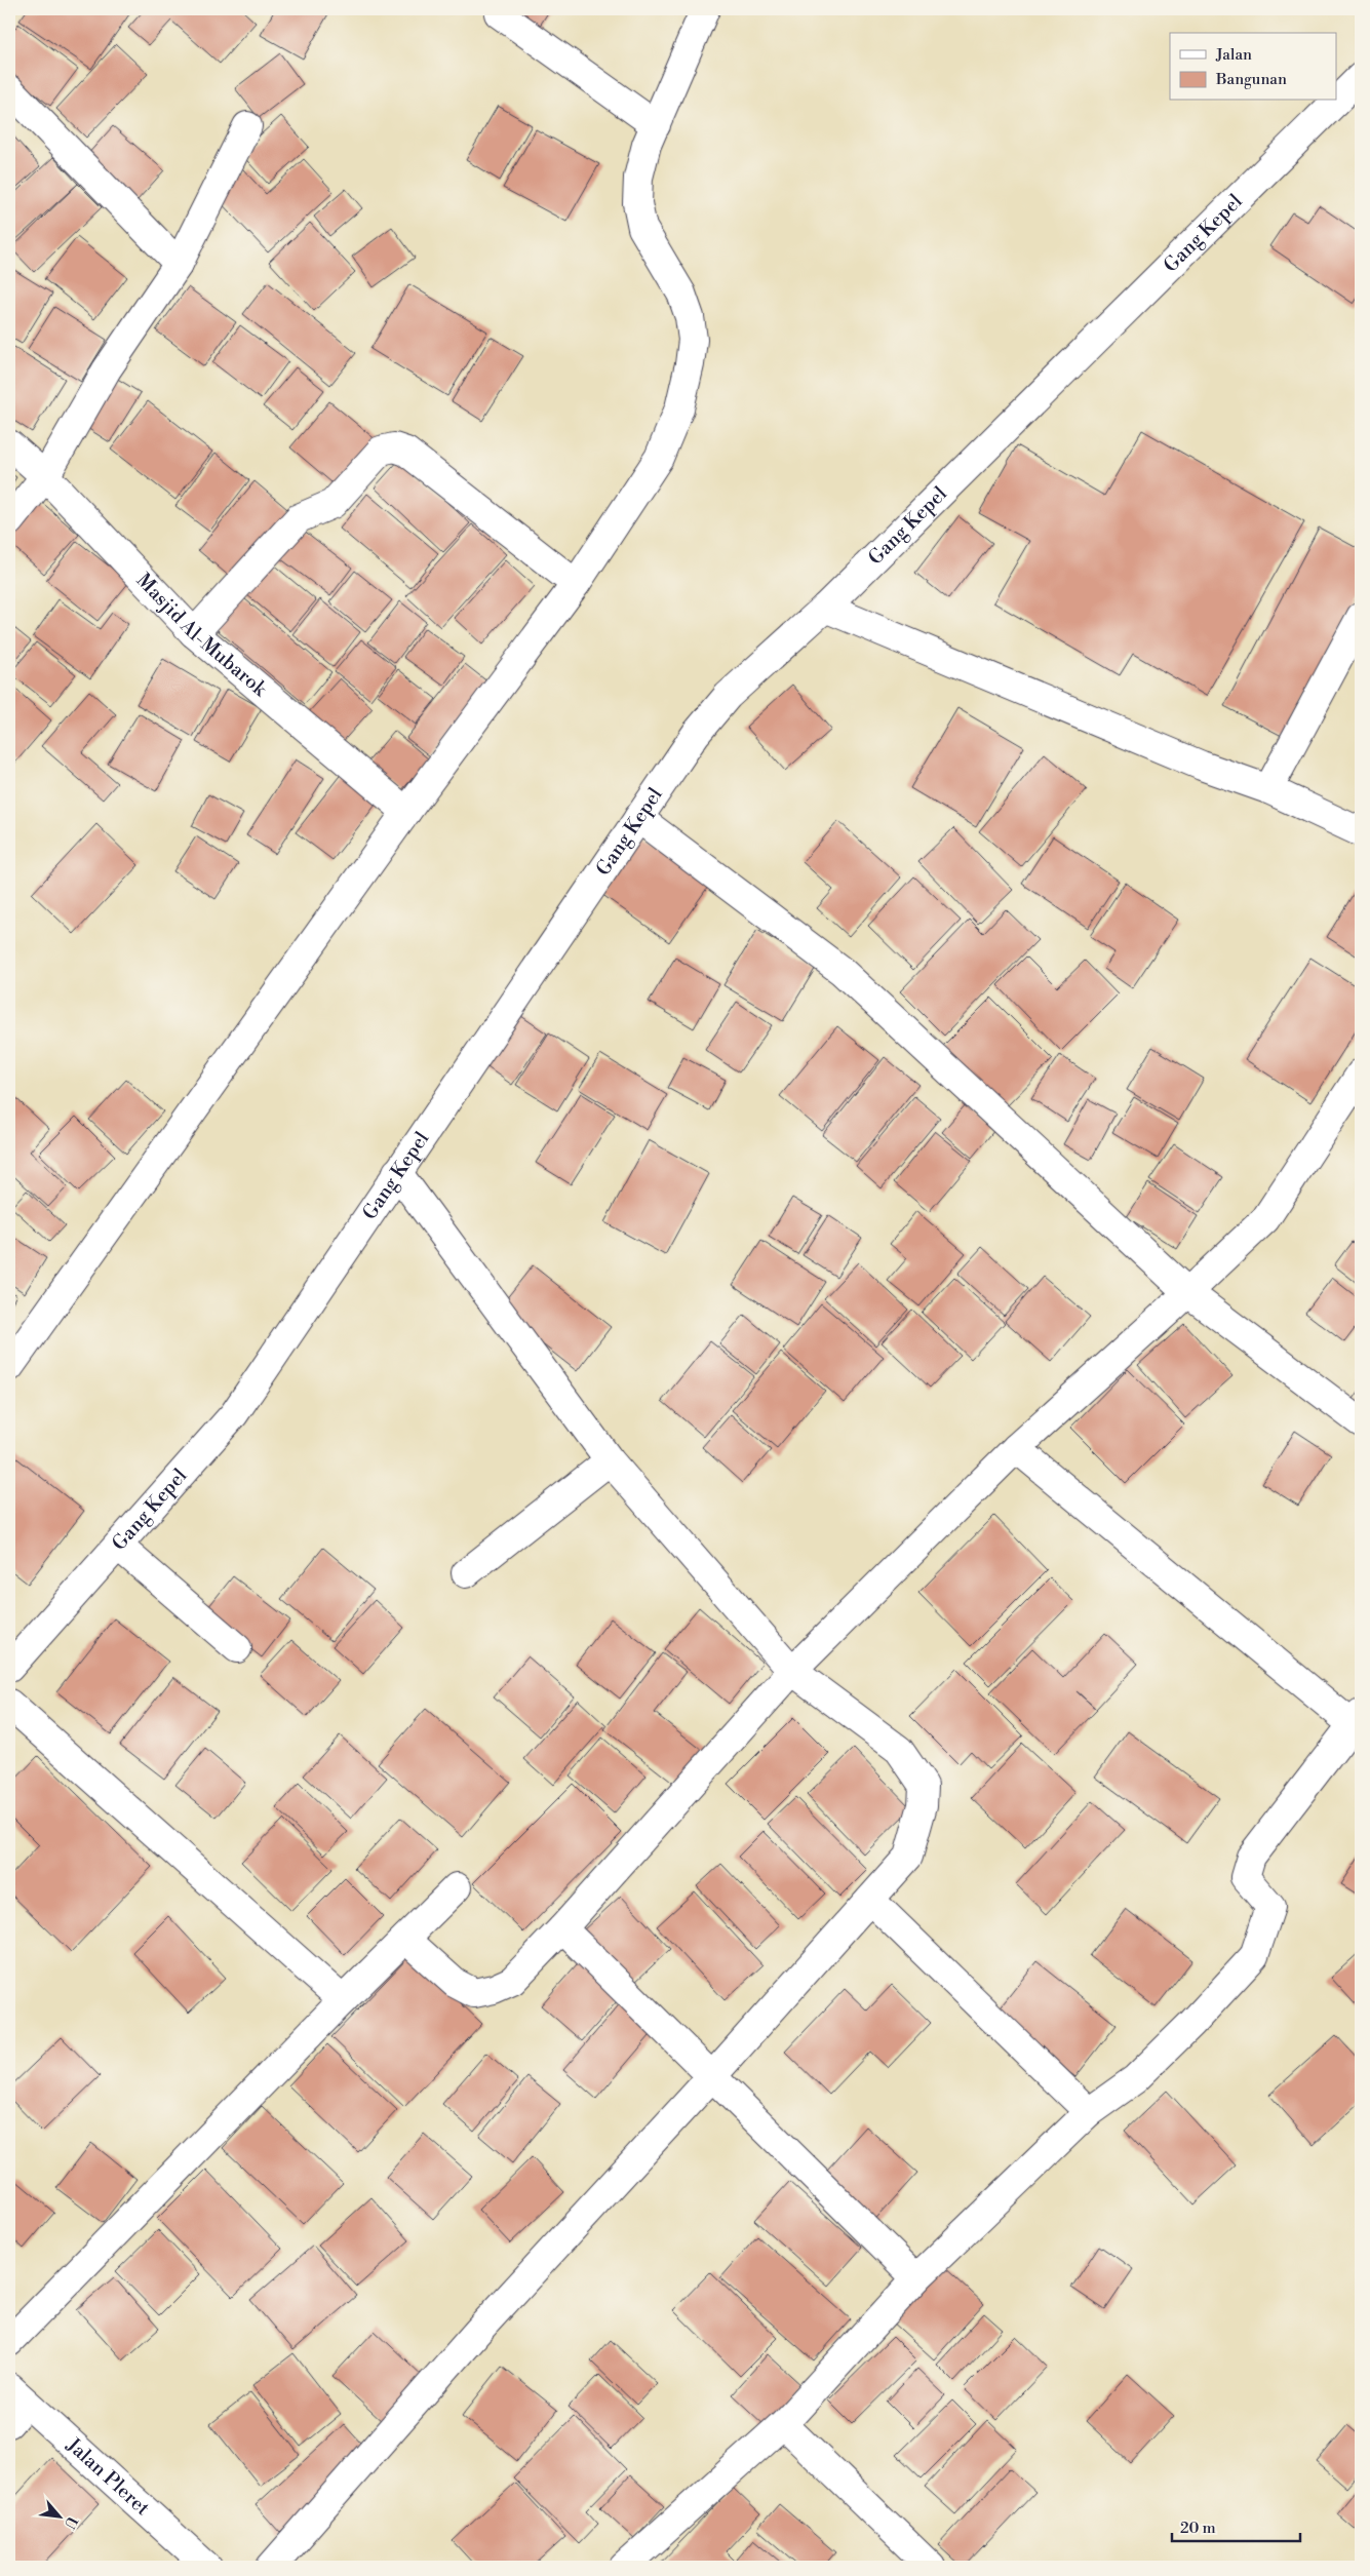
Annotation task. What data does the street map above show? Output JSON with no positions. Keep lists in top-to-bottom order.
{
  "streets": {
    "street": ["Gang Kepel", "Masjid Al-Mubarok", "Jalan Pleret"]
  },
  "legend": ["Jalan", "Bangunan"],
  "scale_bar": "20 m",
  "north": "bottom right"
}
